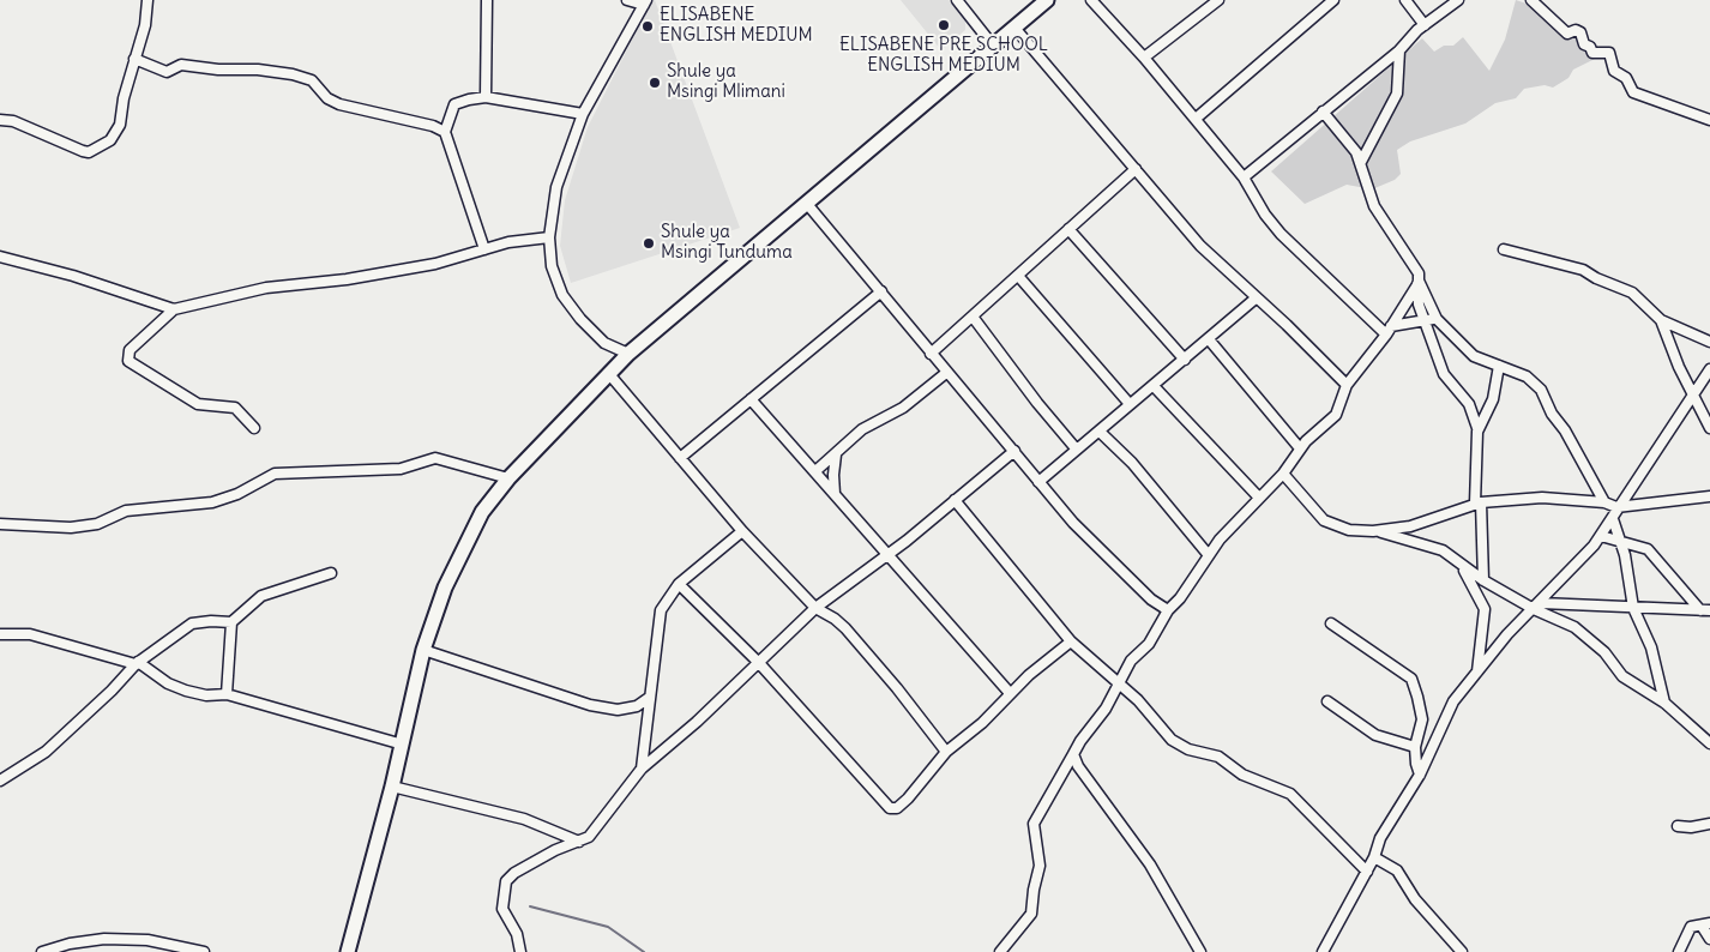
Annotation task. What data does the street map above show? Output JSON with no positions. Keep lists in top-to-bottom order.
{
  "places": [
    "ELISABENE PRE SCHOOL ENGLISH MEDIUM",
    "ELISABENE ENGLISH MEDIUM",
    "Shule ya Msingi Mlimani",
    "Shule ya Msingi Tunduma"
  ]
}
